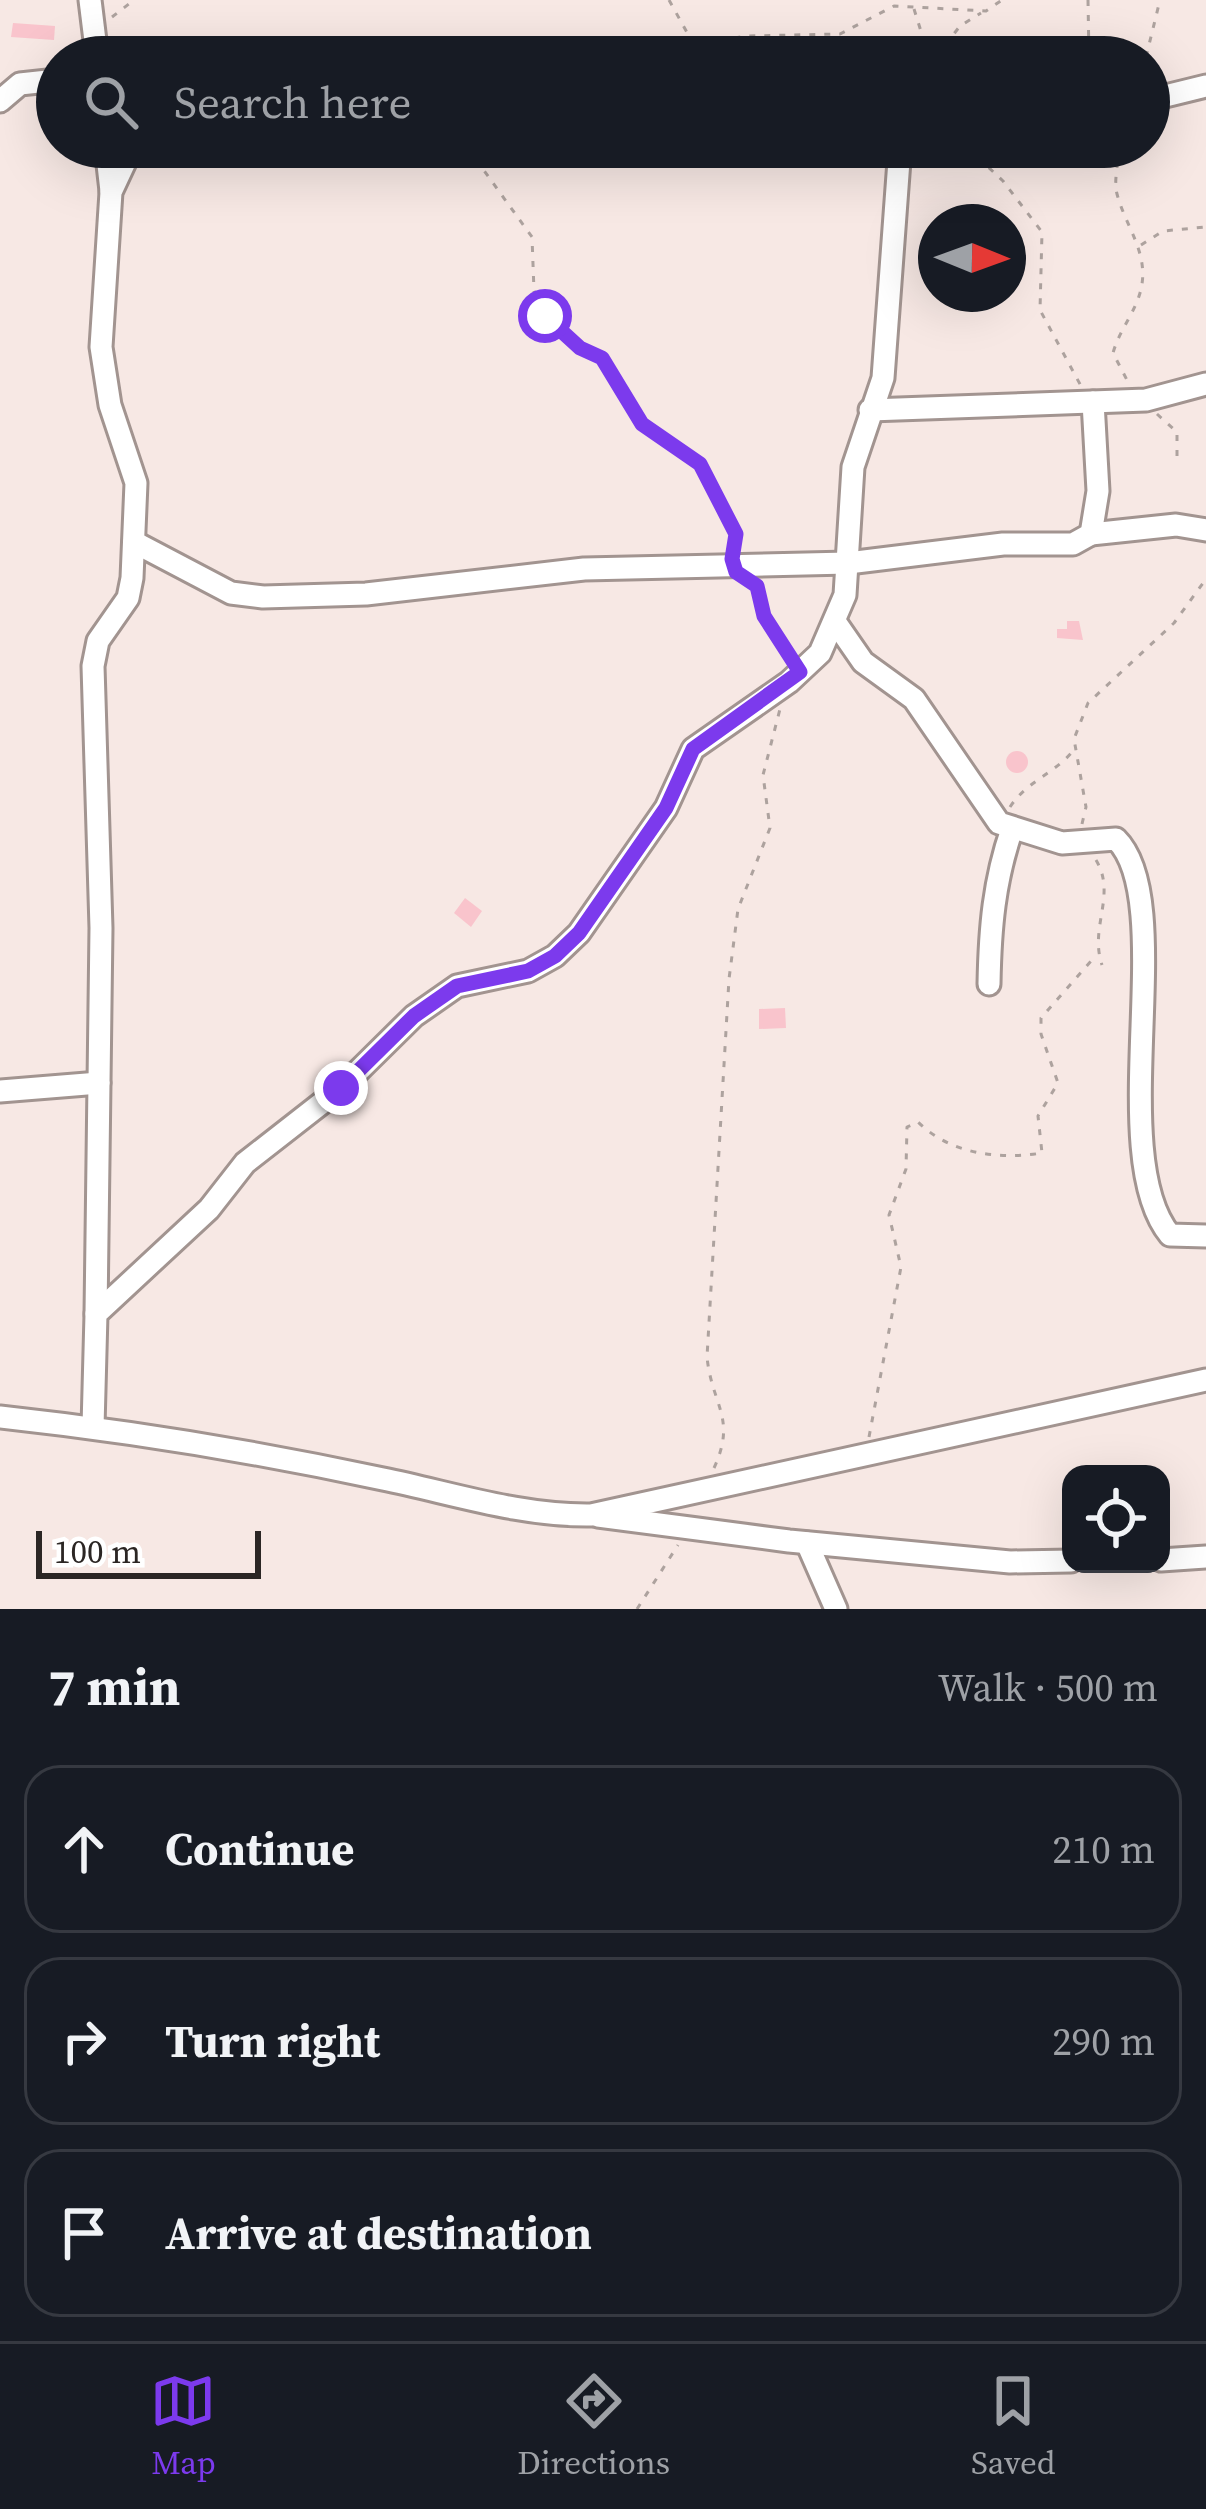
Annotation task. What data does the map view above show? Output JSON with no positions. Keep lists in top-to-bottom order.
{
  "scale_bar": "100 m",
  "north": "right",
  "page": {
    "search": "Search here",
    "scale": "100 m",
    "heading": ["7 min", "Walk · 500 m"],
    "list": [
      ["Continue", "210 m"],
      ["Turn right", "290 m"],
      "Arrive at destination"
    ],
    "nav": ["Map", "Directions", "Saved"]
  }
}
